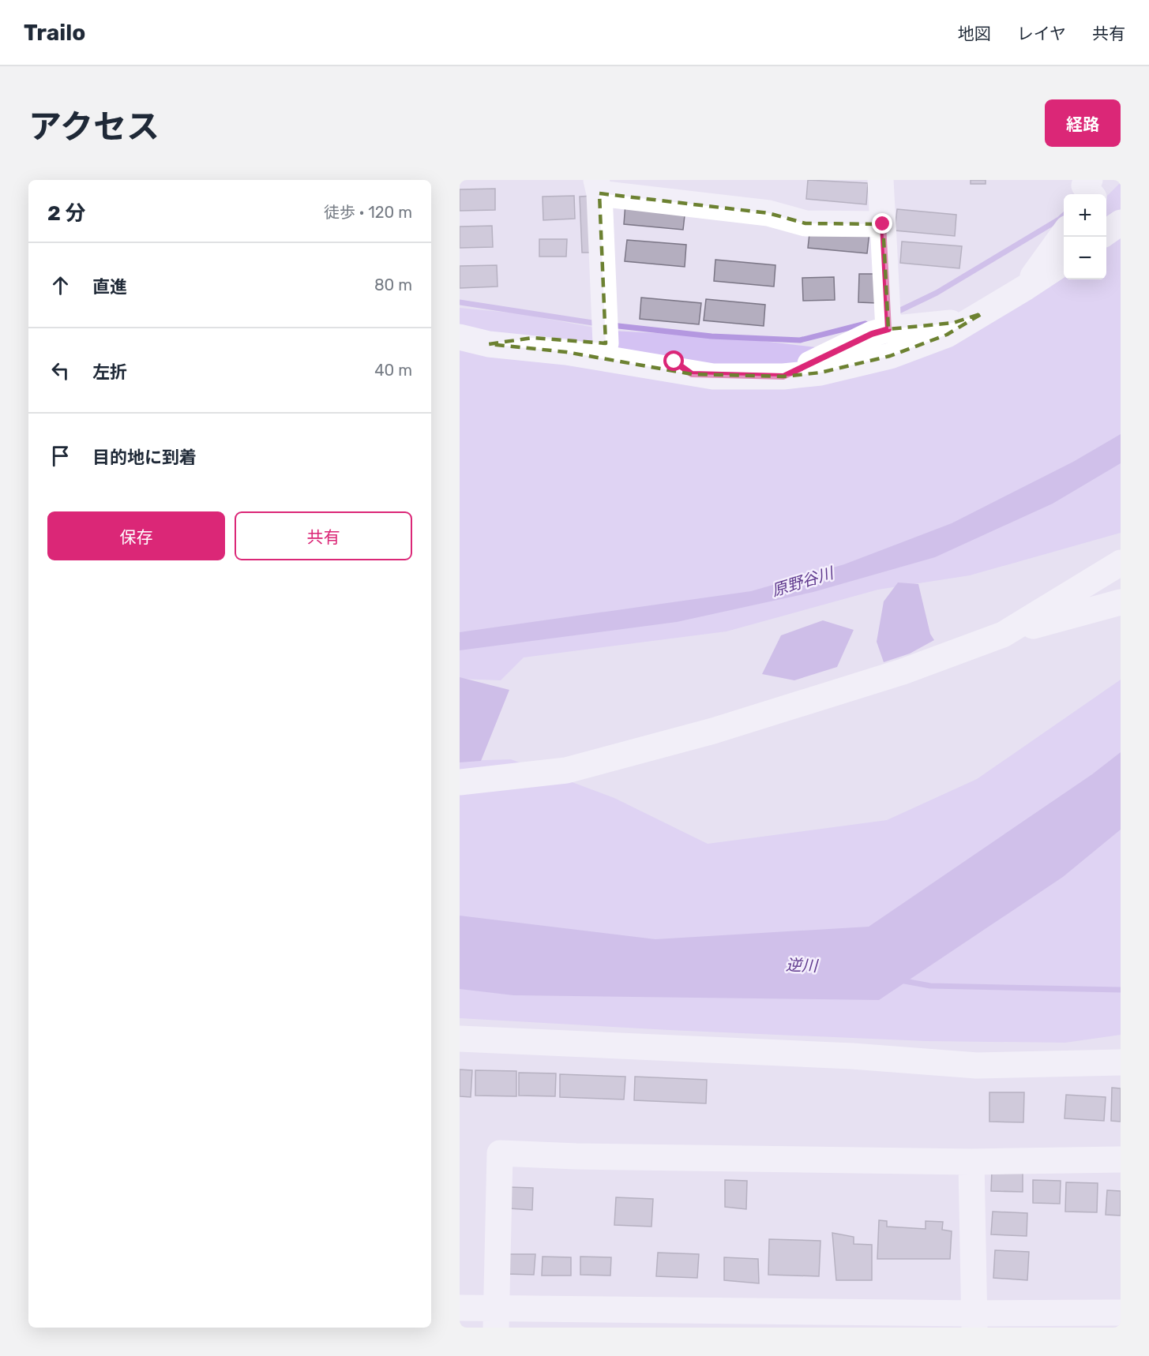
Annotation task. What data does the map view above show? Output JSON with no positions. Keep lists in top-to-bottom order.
{
  "water": ["原野谷川", "逆川"],
  "page": {
    "header": "Trailo",
    "nav": ["地図", "レイヤ", "共有"],
    "title": "アクセス",
    "buttons": [
      "経路",
      ["保存", "共有"]
    ],
    "heading": ["2 分", "徒歩 · 120 m"],
    "map_buttons": ["+", "−"],
    "list": [
      ["直進", "80 m"],
      ["左折", "40 m"],
      "目的地に到着"
    ]
  }
}
